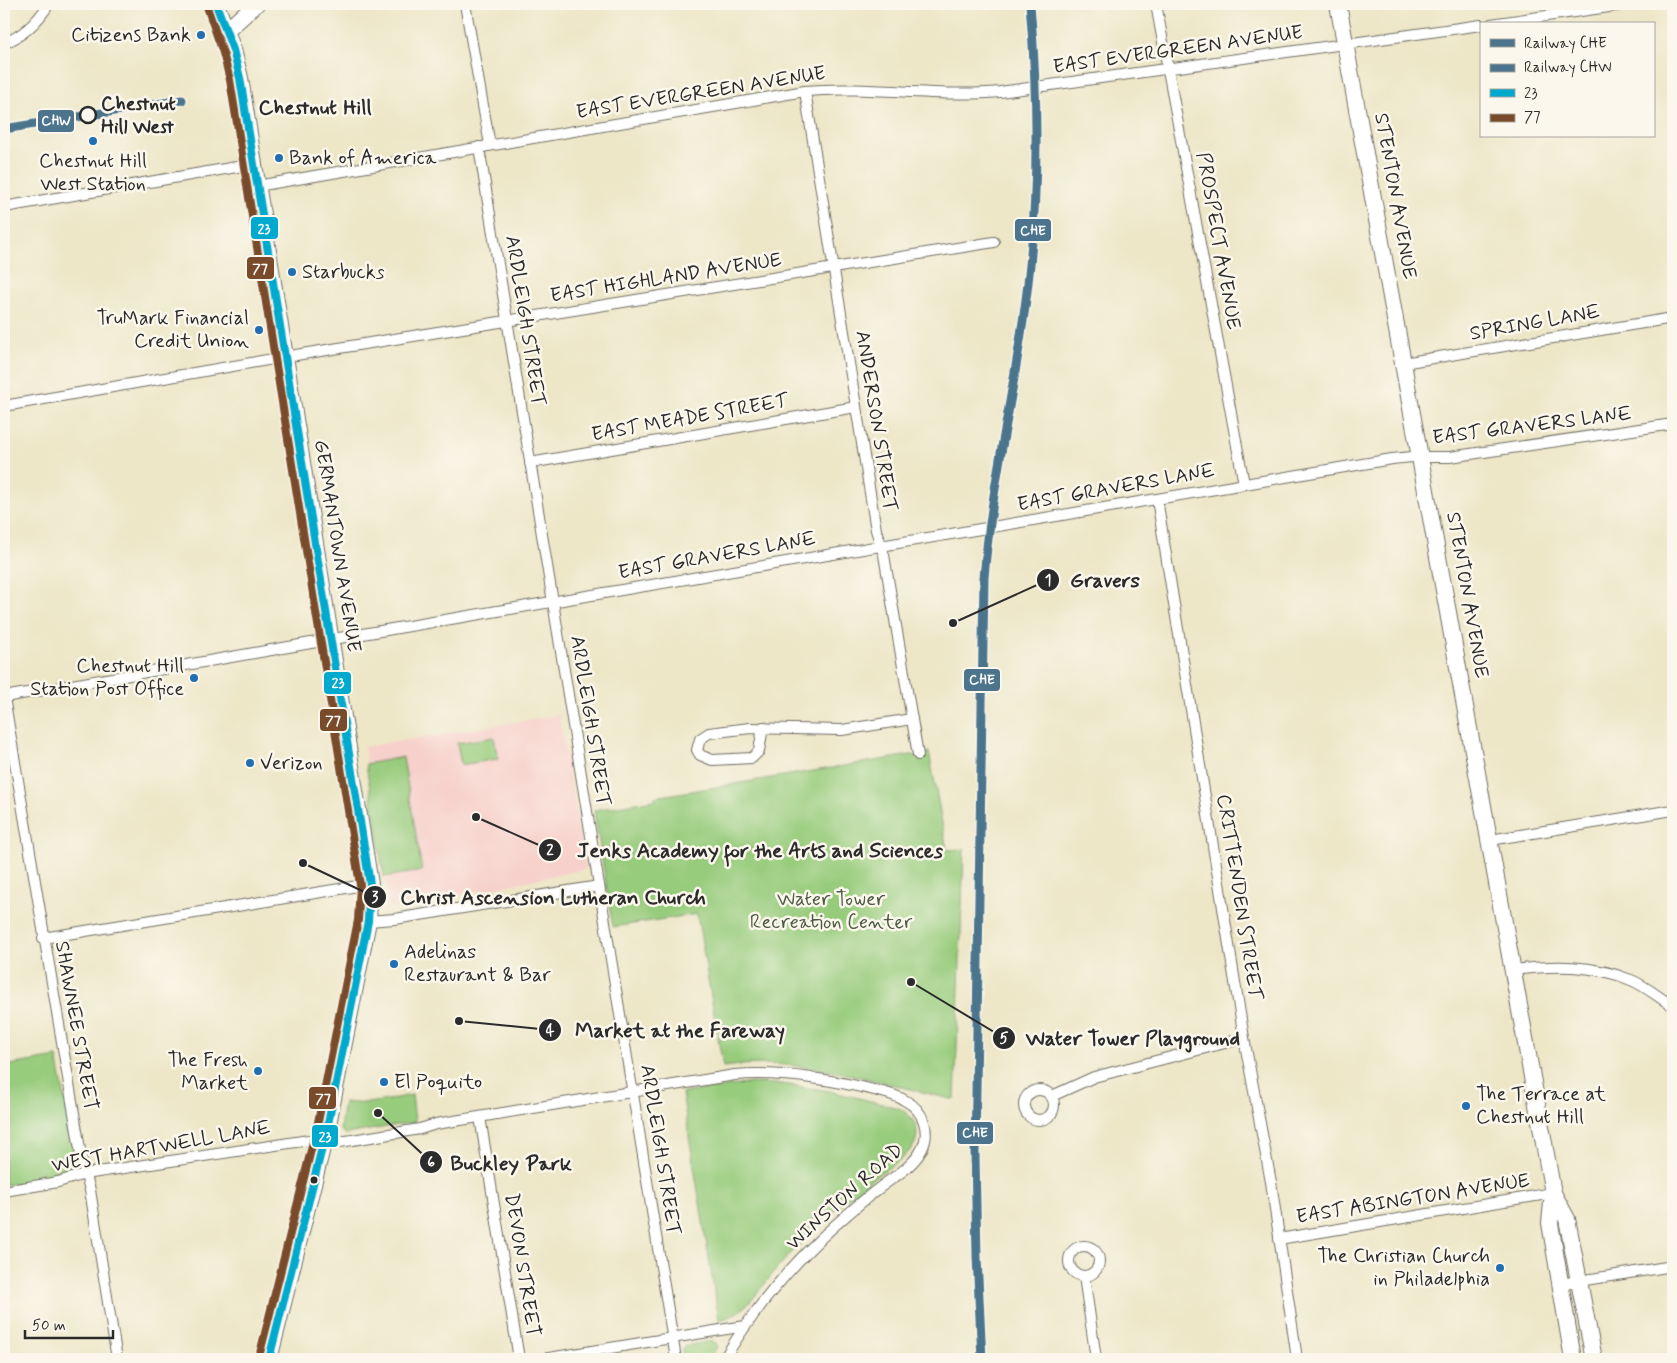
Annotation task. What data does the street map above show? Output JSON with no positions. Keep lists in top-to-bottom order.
{
  "streets": {
    "main road": ["STENTON AVENUE", "GERMANTOWN AVENUE"],
    "street": [
      "EAST EVERGREEN AVENUE",
      "PROSPECT AVENUE",
      "EAST HIGHLAND AVENUE",
      "ARDLEIGH STREET",
      "SPRING LANE",
      "EAST MEADE STREET",
      "ANDERSON STREET",
      "EAST GRAVERS LANE",
      "CRITTENDEN STREET",
      "SHAWNEE STREET",
      "WEST HARTWELL LANE",
      "WINSTON ROAD",
      "EAST ABINGTON AVENUE",
      "DEVON STREET"
    ]
  },
  "crossings": [
    ["EAST EVERGREEN AVENUE", "STENTON AVENUE"],
    ["EAST EVERGREEN AVENUE", "PROSPECT AVENUE"],
    ["EAST EVERGREEN AVENUE", "ARDLEIGH STREET"],
    ["EAST EVERGREEN AVENUE", "ANDERSON STREET"],
    ["EAST EVERGREEN AVENUE", "GERMANTOWN AVENUE"],
    ["STENTON AVENUE", "SPRING LANE"],
    ["STENTON AVENUE", "EAST GRAVERS LANE"],
    ["STENTON AVENUE", "EAST ABINGTON AVENUE"],
    ["PROSPECT AVENUE", "EAST GRAVERS LANE"],
    ["EAST HIGHLAND AVENUE", "ARDLEIGH STREET"],
    ["EAST HIGHLAND AVENUE", "ANDERSON STREET"],
    ["EAST HIGHLAND AVENUE", "GERMANTOWN AVENUE"],
    ["ARDLEIGH STREET", "EAST MEADE STREET"],
    ["ARDLEIGH STREET", "EAST GRAVERS LANE"],
    ["ARDLEIGH STREET", "WEST HARTWELL LANE"],
    ["EAST MEADE STREET", "ANDERSON STREET"],
    ["ANDERSON STREET", "EAST GRAVERS LANE"],
    ["EAST GRAVERS LANE", "GERMANTOWN AVENUE"],
    ["EAST GRAVERS LANE", "CRITTENDEN STREET"],
    ["EAST GRAVERS LANE", "SHAWNEE STREET"],
    ["GERMANTOWN AVENUE", "WEST HARTWELL LANE"],
    ["CRITTENDEN STREET", "EAST ABINGTON AVENUE"],
    ["SHAWNEE STREET", "WEST HARTWELL LANE"],
    ["WEST HARTWELL LANE", "WINSTON ROAD"],
    ["WEST HARTWELL LANE", "DEVON STREET"]
  ],
  "districts": ["Chestnut Hill"],
  "parks": ["Water Tower Recreation Center"],
  "places": [
    "Citizens Bank",
    "Chestnut Hill West",
    "Chestnut Hill West Station",
    "Bank of America",
    "Starbucks",
    "TruMark Financial Credit Union",
    "Gravers",
    "Chestnut Hill Station Post Office",
    "Verizon",
    "Jenks Academy for the Arts and Sciences",
    "Christ Ascension Lutheran Church",
    "Adelinas Restaurant & Bar",
    "Water Tower Playground",
    "Market at the Fareway",
    "The Fresh Market",
    "El Poquito",
    "The Terrace at Chestnut Hill",
    "Buckley Park",
    "The Christian Church in Philadelphia"
  ],
  "lines": [
    "rail line CHE",
    "transit line 23",
    "transit line 77",
    "rail line CHW"
  ],
  "legend": [
    "Railway CHE",
    "Railway CHW",
    "23",
    "77"
  ],
  "scale_bar": "50 m"
}
